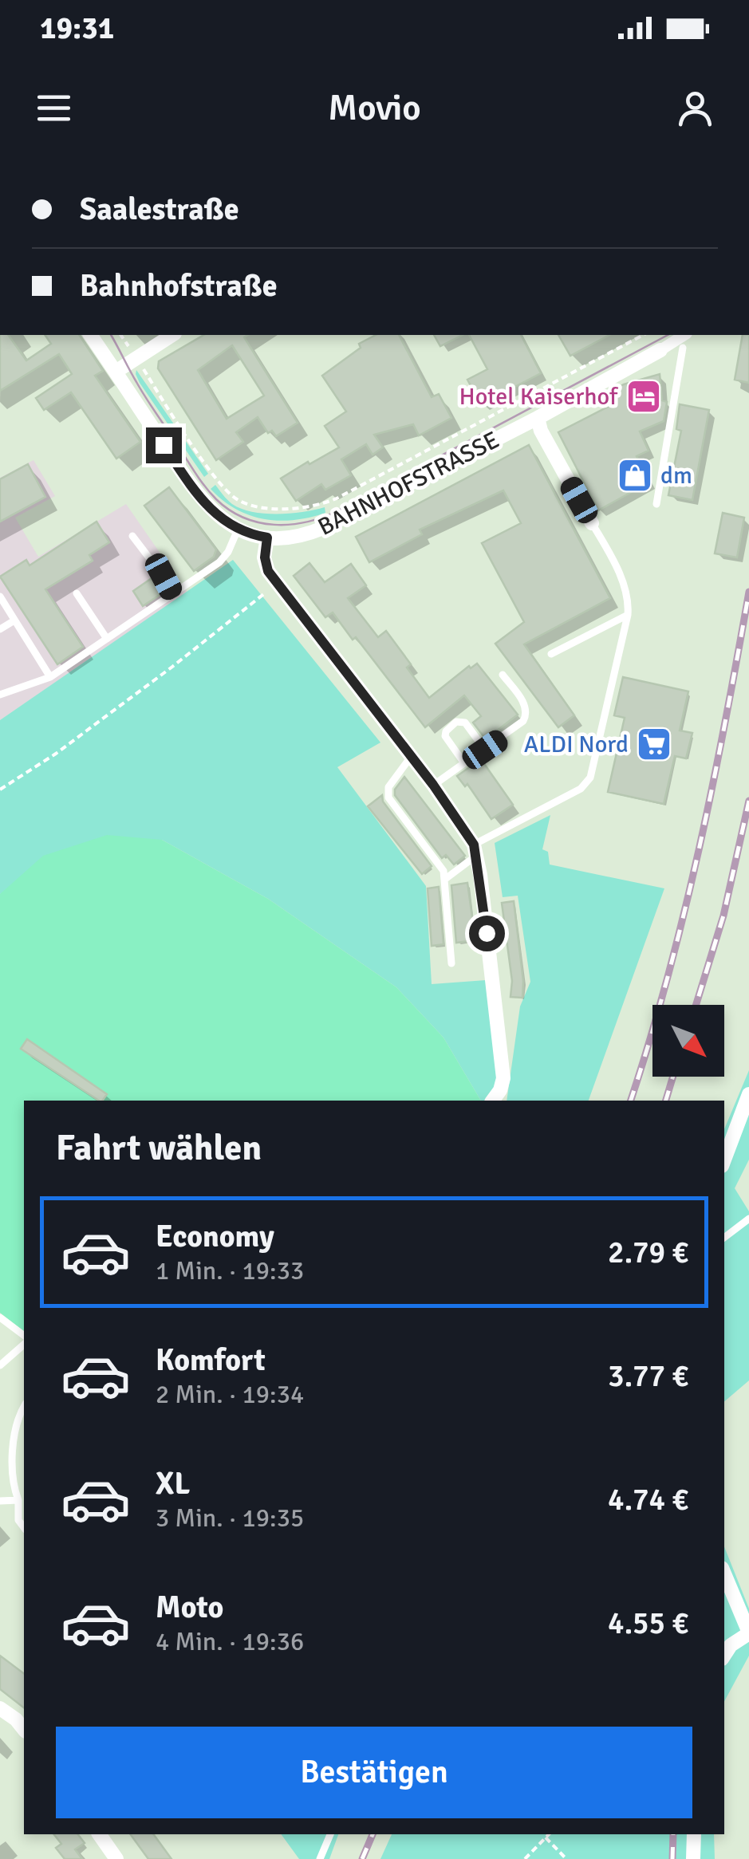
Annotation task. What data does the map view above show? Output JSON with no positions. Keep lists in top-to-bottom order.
{
  "streets": {
    "street": ["BAHNHOFSTRASSE"]
  },
  "places": {
    "hotel": ["Hotel Kaiserhof"],
    "shop": ["dm"],
    "supermarket": ["ALDI Nord"]
  },
  "north": "bottom right",
  "page": {
    "status": "19:31",
    "header": "Movio",
    "banner": ["Saalestraße", "Bahnhofstraße"],
    "heading": "Fahrt wählen",
    "list": [
      {
        "name": "Economy",
        "note": "1 Min. · 19:33",
        "value": "2.79 €"
      },
      {
        "name": "Komfort",
        "note": "2 Min. · 19:34",
        "value": "3.77 €"
      },
      {
        "name": "XL",
        "note": "3 Min. · 19:35",
        "value": "4.74 €"
      },
      {
        "name": "Moto",
        "note": "4 Min. · 19:36",
        "value": "4.55 €"
      }
    ],
    "buttons": "Bestätigen"
  }
}
